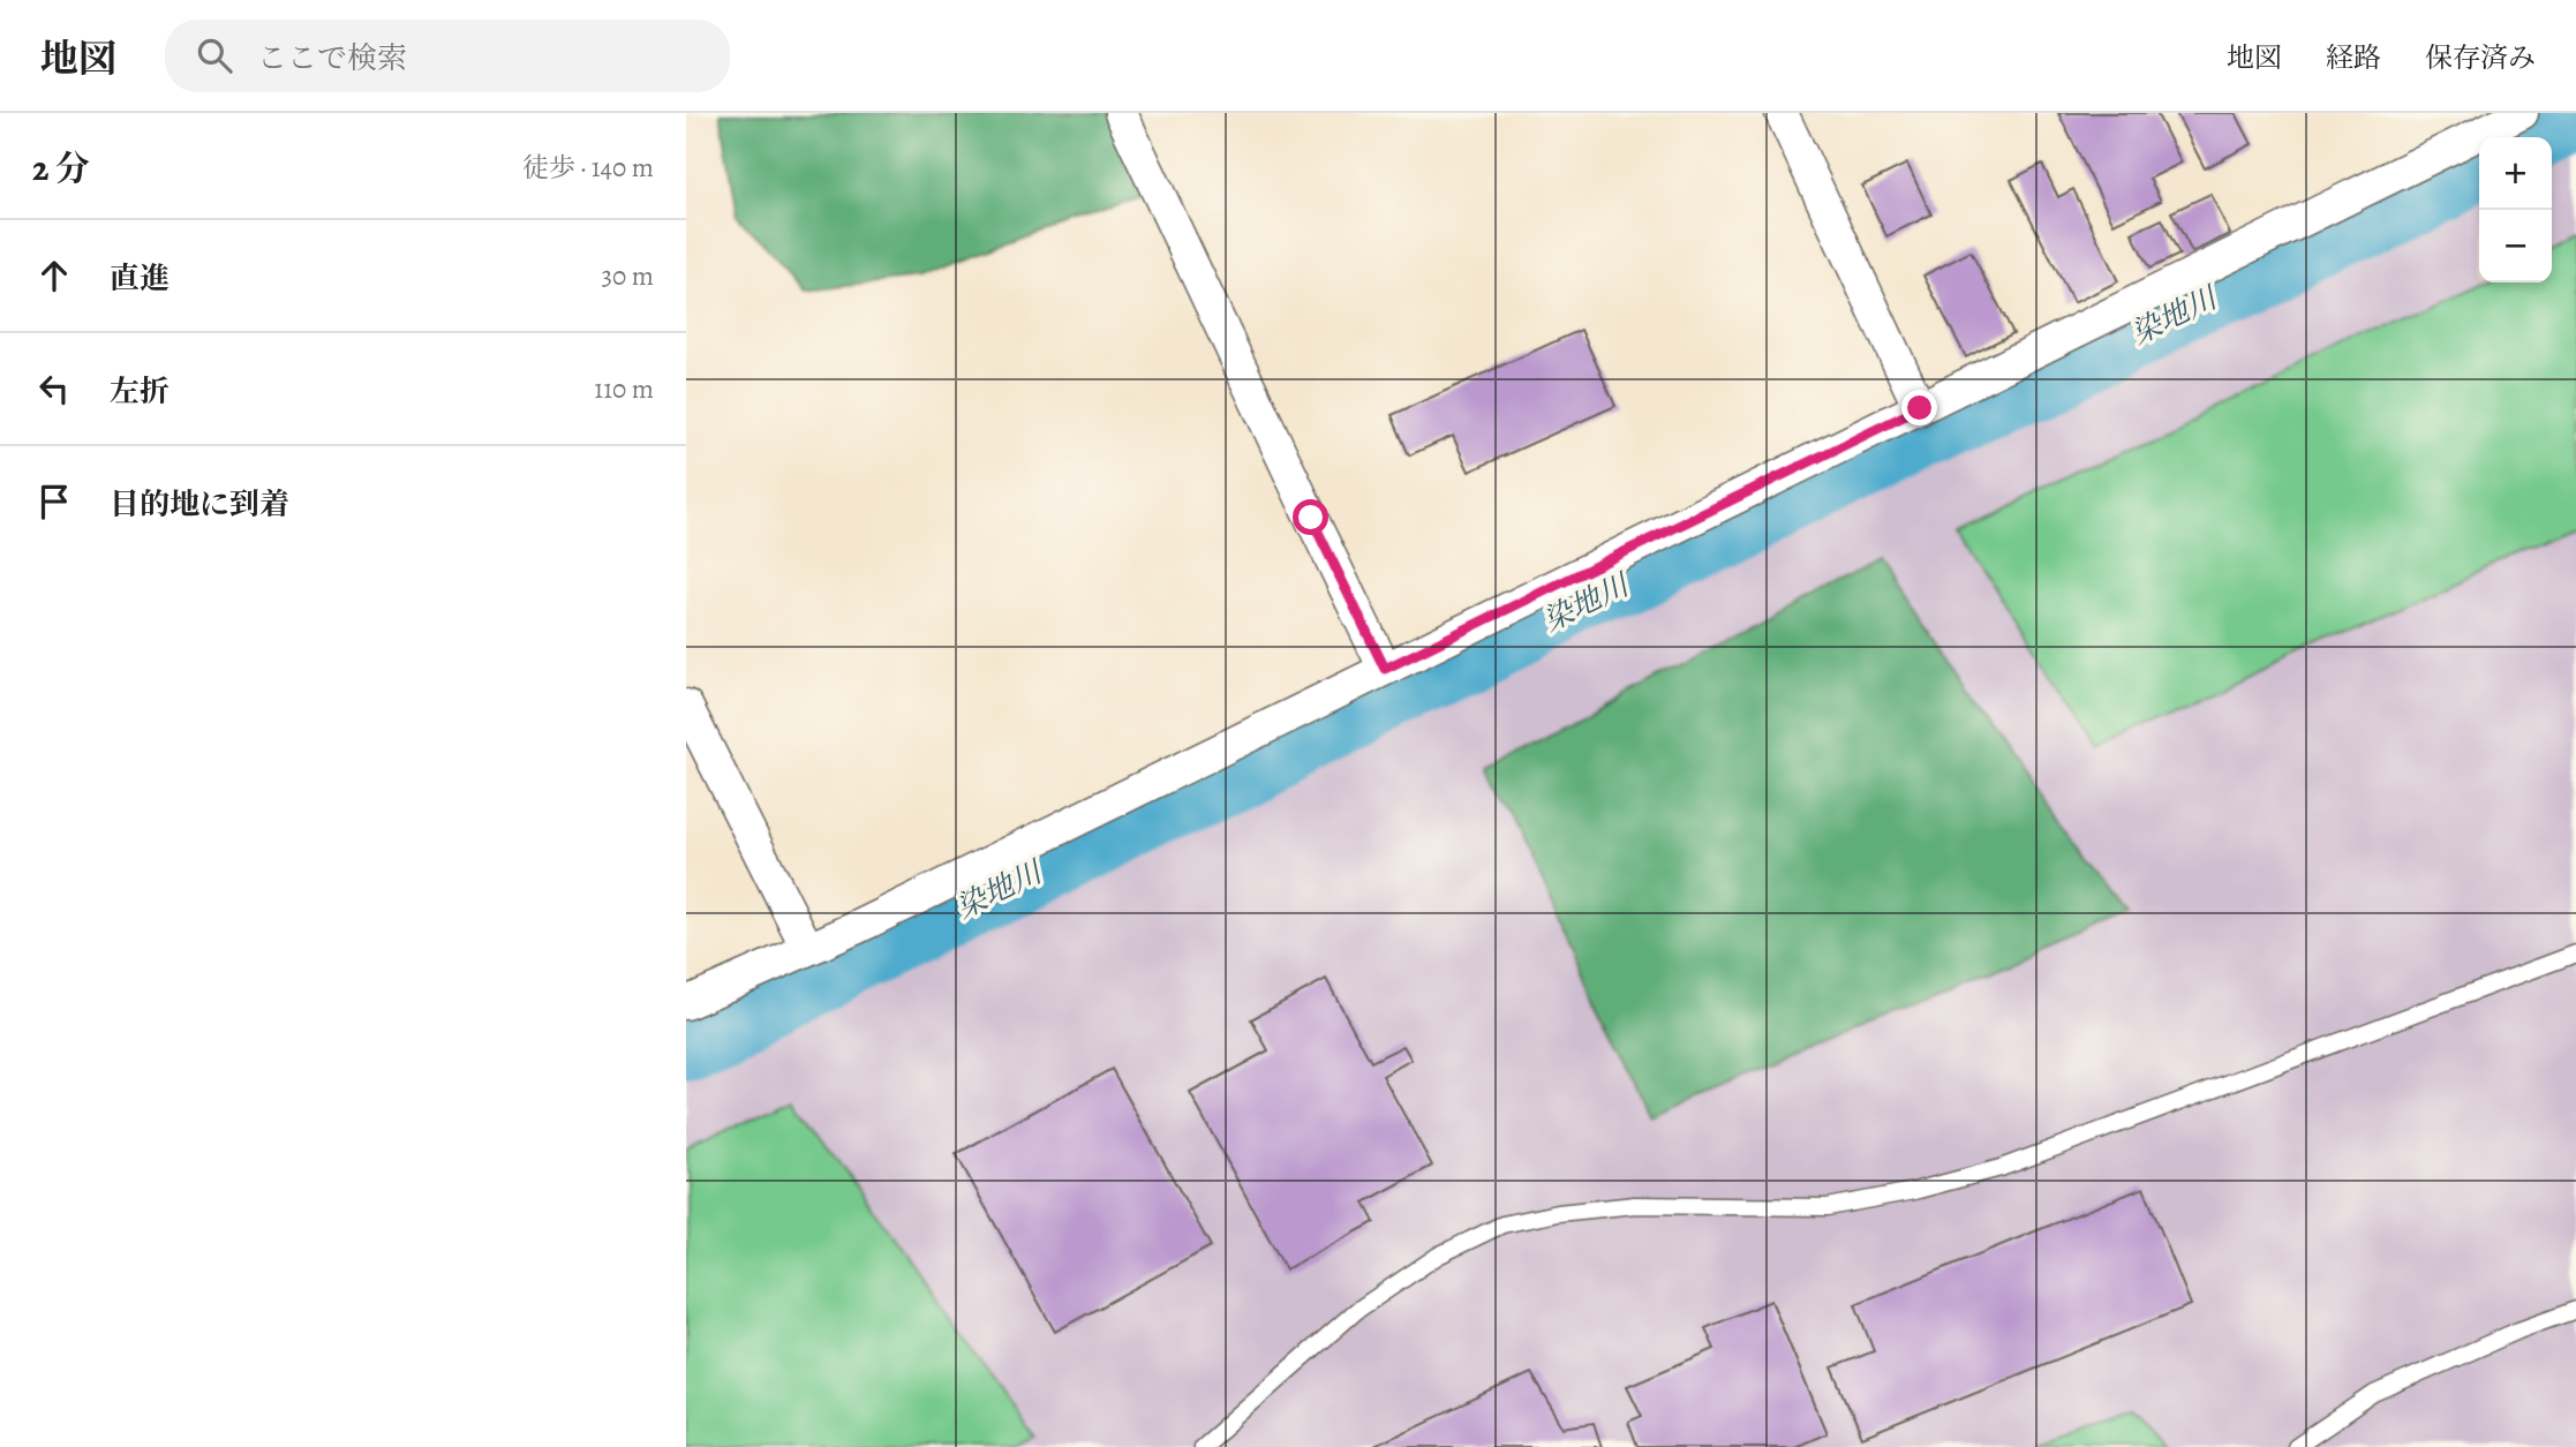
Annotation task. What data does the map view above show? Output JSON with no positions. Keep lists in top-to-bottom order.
{
  "water": ["染地川"],
  "page": {
    "header": "地図",
    "search": "ここで検索",
    "nav": ["地図", "経路", "保存済み"],
    "heading": ["2 分", "徒歩 · 140 m"],
    "map_buttons": ["+", "−"],
    "list": [
      ["直進", "30 m"],
      ["左折", "110 m"],
      "目的地に到着"
    ]
  }
}
